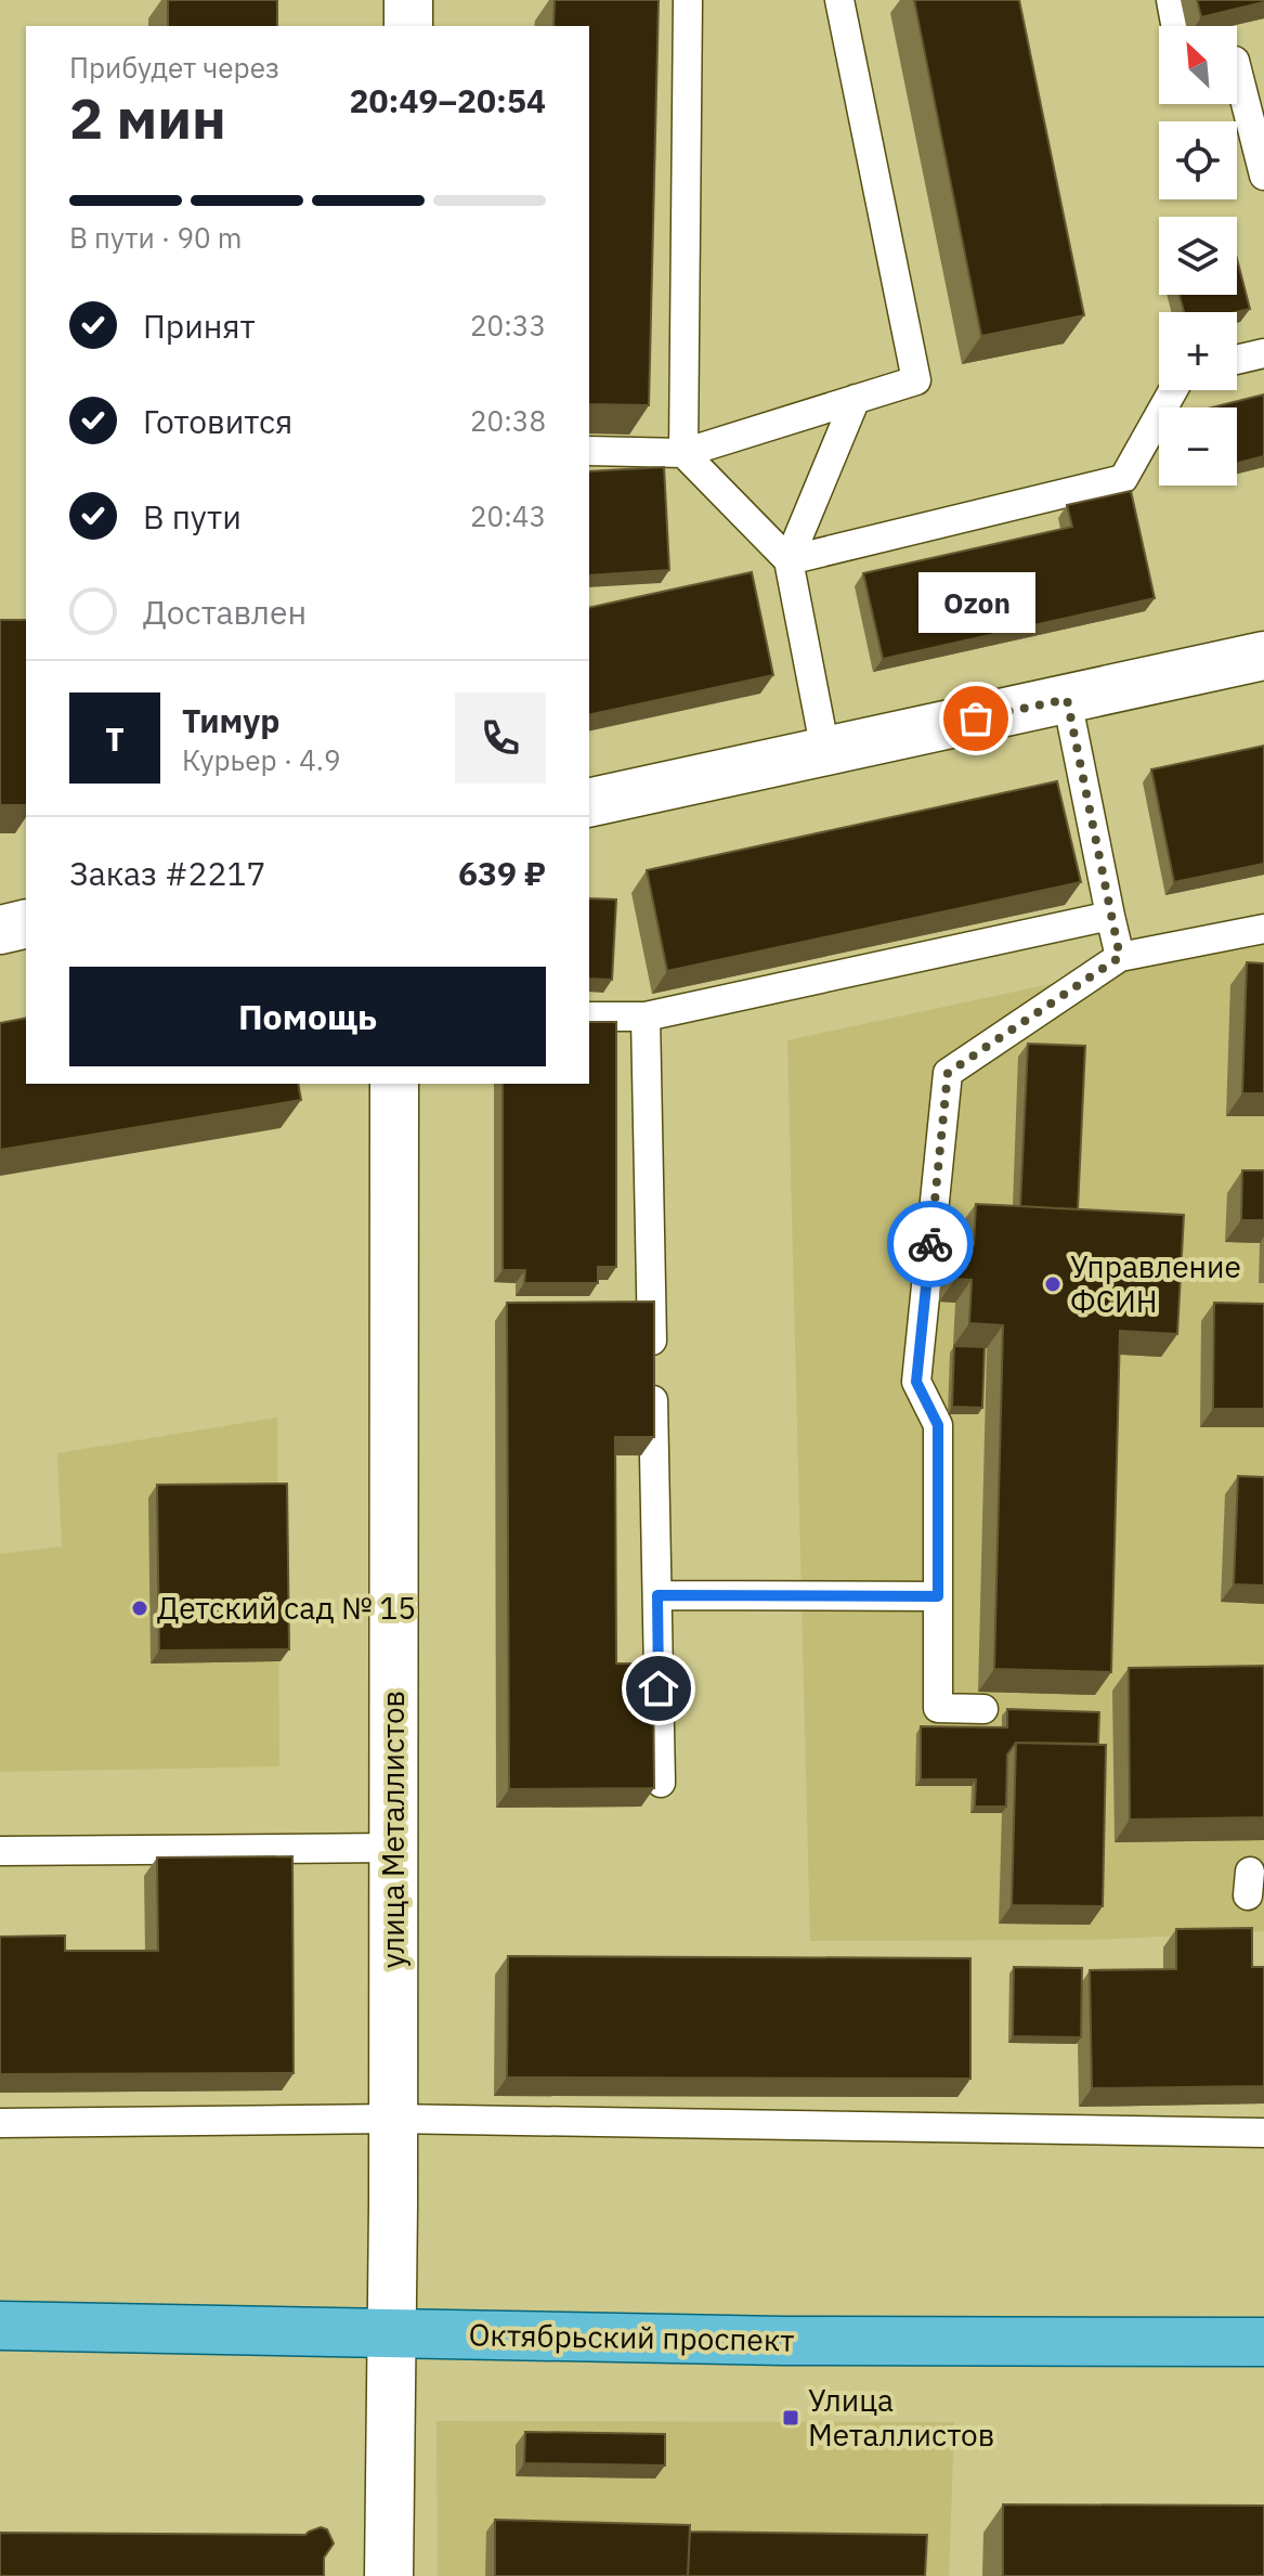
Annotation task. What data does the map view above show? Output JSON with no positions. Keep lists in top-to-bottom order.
{
  "streets": {
    "main road": ["Октябрьский проспект"],
    "street": ["улица Металлистов"]
  },
  "crossings": [
    ["улица Металлистов", "Октябрьский проспект"]
  ],
  "places": {
    "other": ["Ozon", "Управление ФСИН", "Детский сад № 15"],
    "transit": ["Улица Металлистов"]
  },
  "north": "top left",
  "page": {
    "map_buttons": ["+", "−"],
    "heading": ["2 мин", "Прибудет через", "20:49–20:54"],
    "panel": [
      "Тимур",
      "Курьер · 4.9",
      "Заказ #2217",
      "639 ₽"
    ],
    "bar": "В пути · 90 m",
    "list": [
      ["Принят", "20:33"],
      ["Готовится", "20:38"],
      ["В пути", "20:43"],
      "Доставлен"
    ],
    "bubble": "Ozon",
    "round": "Т",
    "buttons": "Помощь"
  }
}
